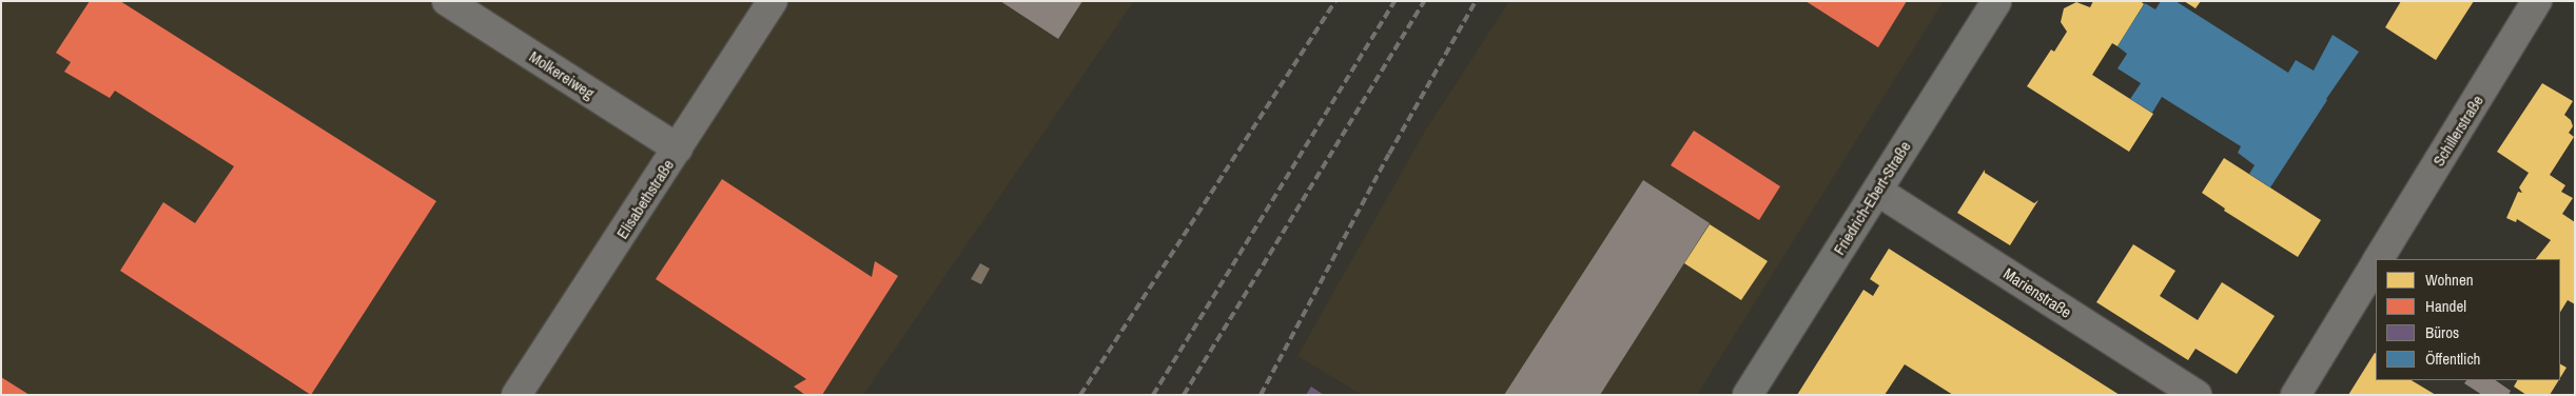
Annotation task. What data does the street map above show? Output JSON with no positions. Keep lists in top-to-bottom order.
{
  "streets": {
    "main road": ["Friedrich-Ebert-Straße"],
    "street": [
      "Molkereiweg",
      "Schillerstraße",
      "Elisabethstraße",
      "Marienstraße"
    ]
  },
  "crossings": [
    ["Molkereiweg", "Elisabethstraße"],
    ["Friedrich-Ebert-Straße", "Marienstraße"]
  ],
  "legend": [
    "Wohnen",
    "Handel",
    "Büros",
    "Öffentlich"
  ]
}
